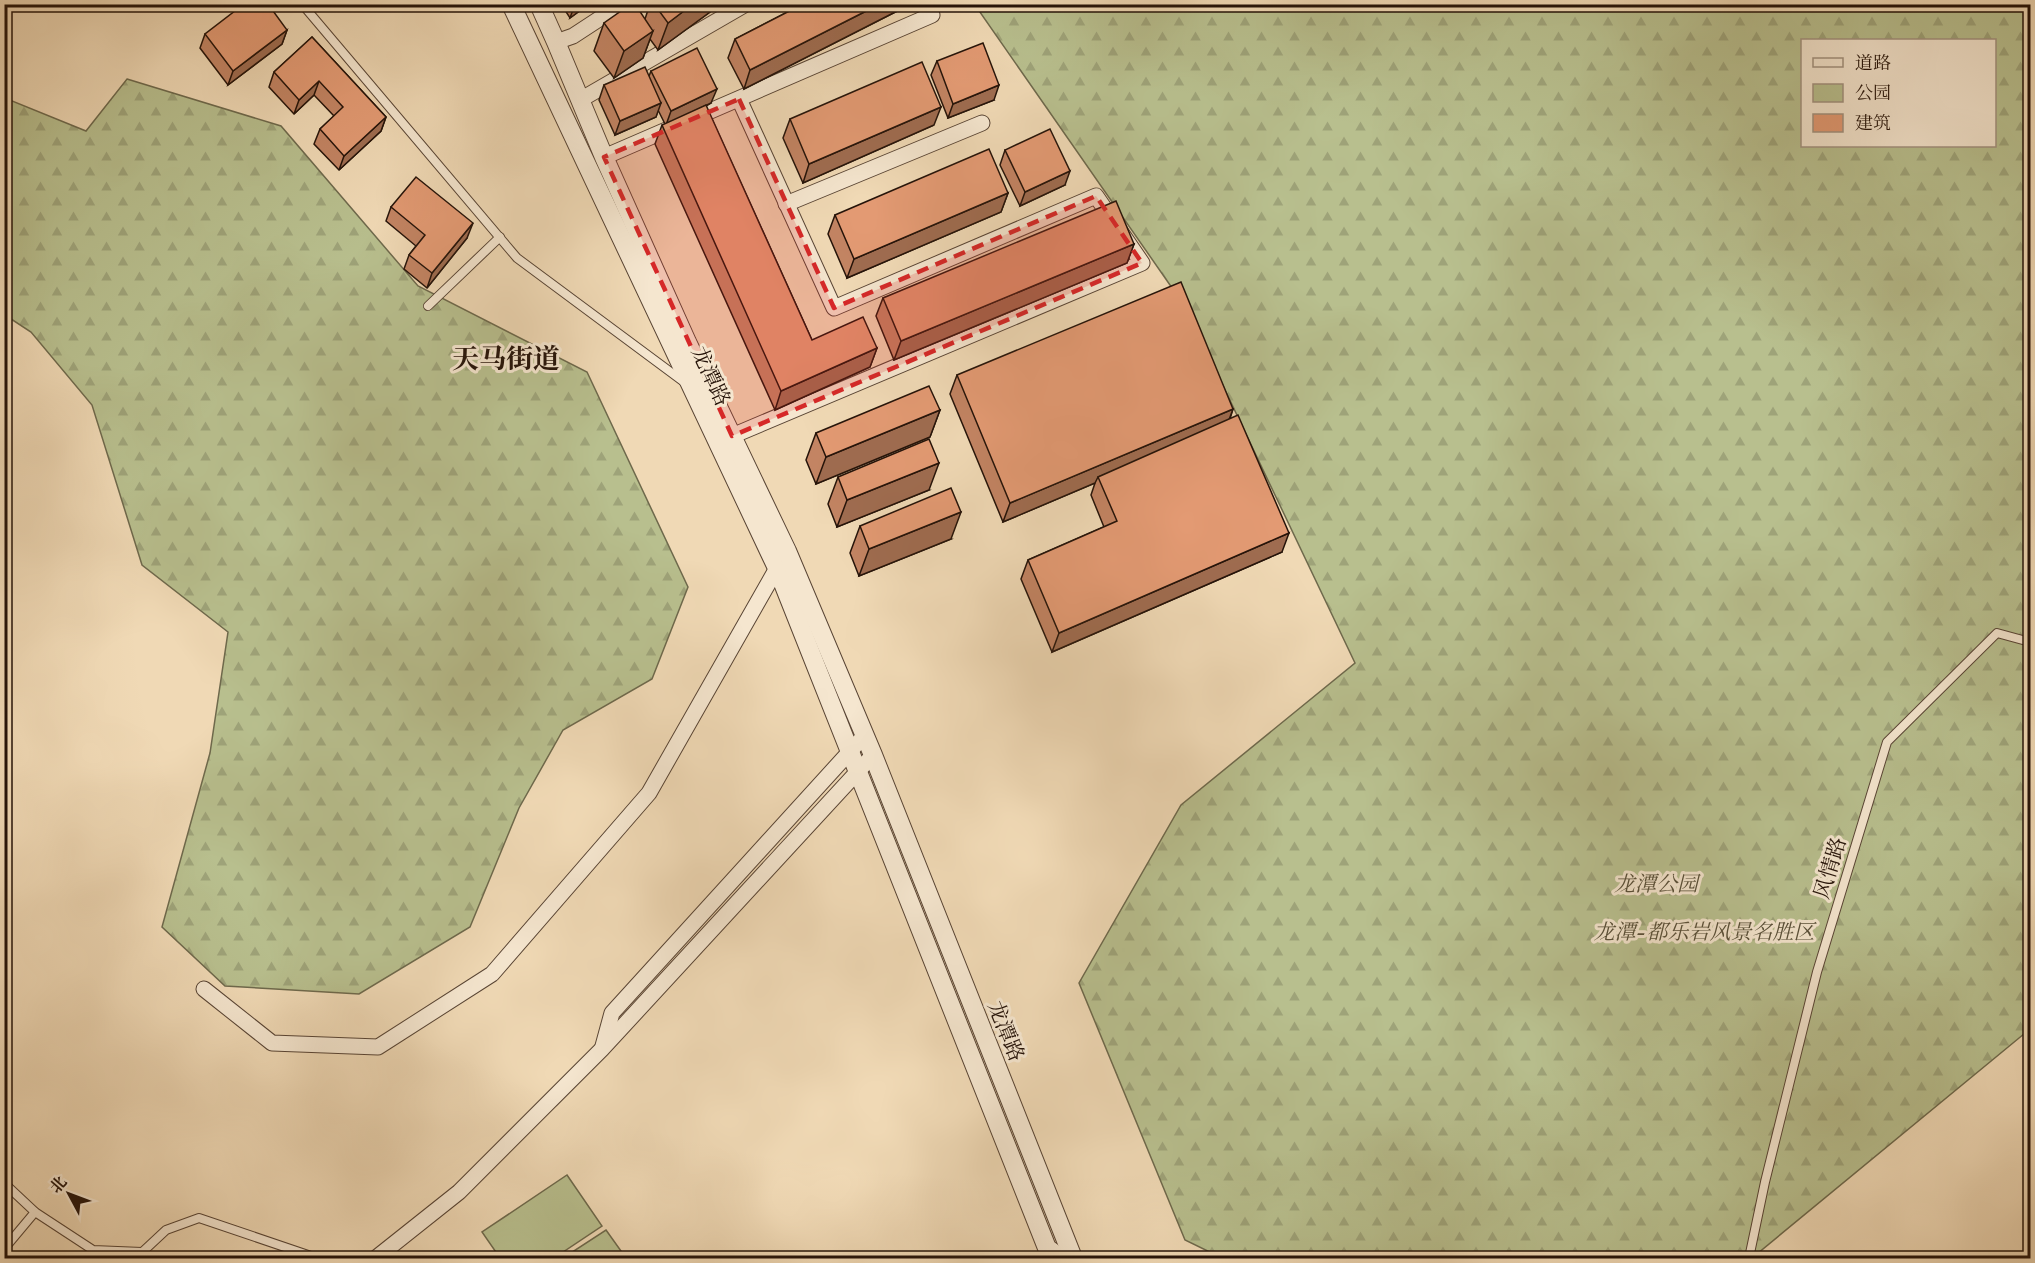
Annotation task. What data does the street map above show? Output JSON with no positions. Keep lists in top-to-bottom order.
{
  "streets": {
    "street": ["龙潭路"],
    "lane": ["风情路"]
  },
  "districts": ["天马街道"],
  "parks": ["龙潭公园", "龙潭-都乐岩风景名胜区"],
  "legend": ["道路", "公园", "建筑"],
  "north": "top left"
}
